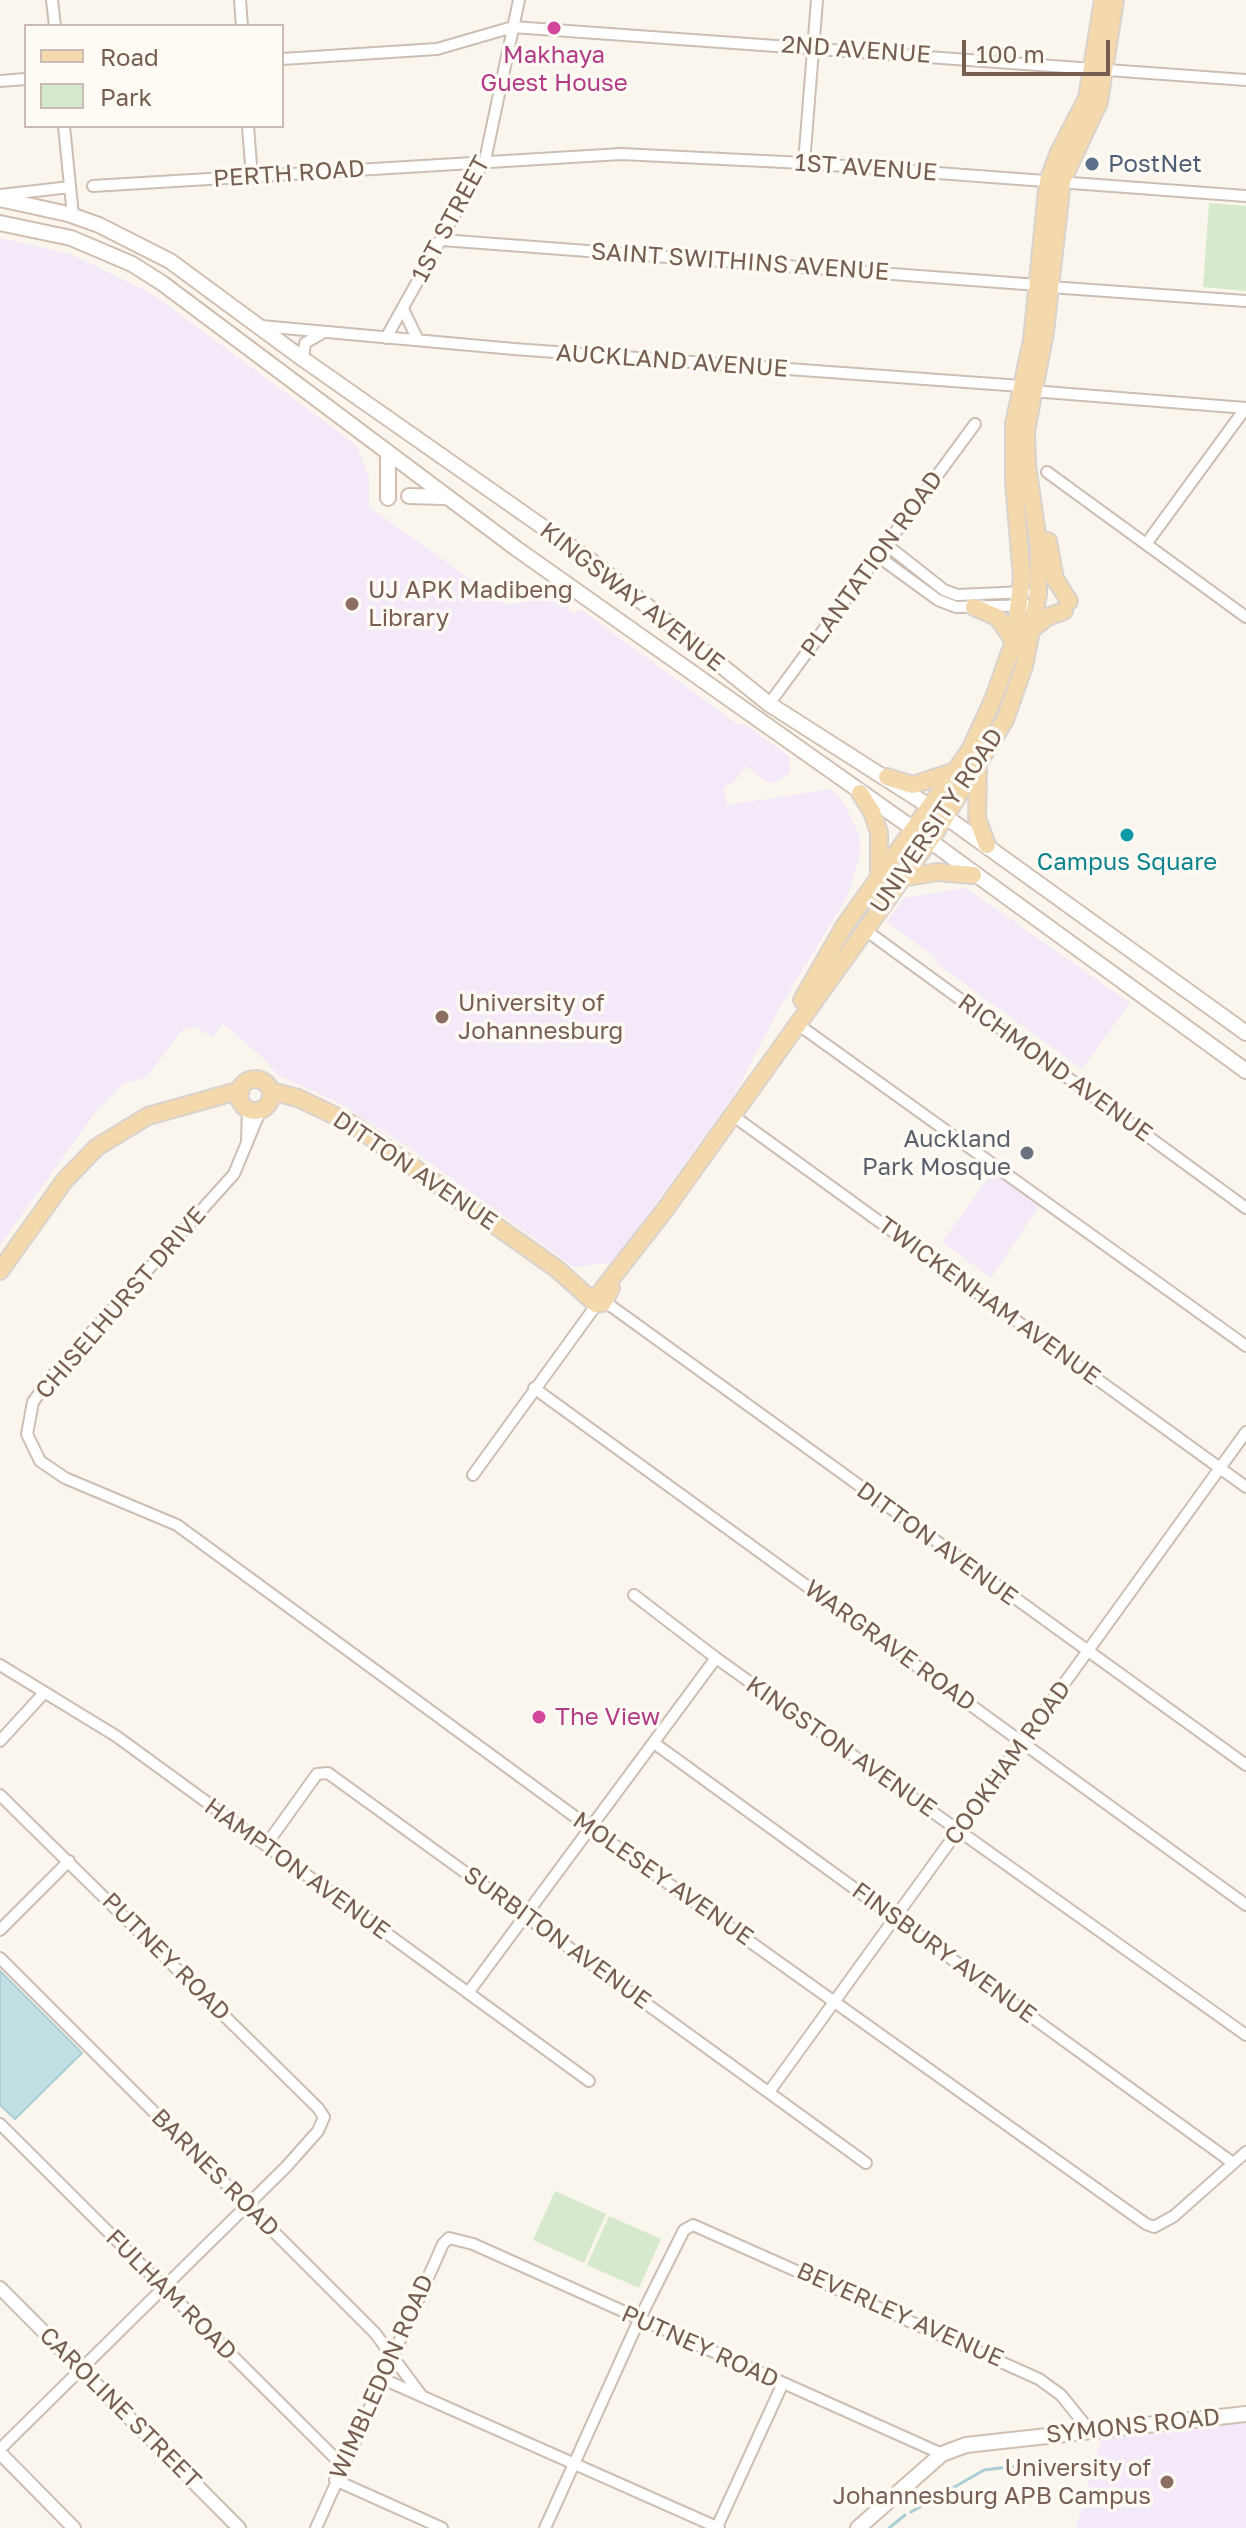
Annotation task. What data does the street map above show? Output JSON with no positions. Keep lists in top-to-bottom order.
{
  "streets": {
    "main road": [
      "KINGSWAY AVENUE",
      "UNIVERSITY ROAD",
      "DITTON AVENUE",
      "SYMONS ROAD"
    ],
    "street": [
      "2ND AVENUE",
      "1ST AVENUE",
      "PERTH ROAD",
      "1ST STREET",
      "SAINT SWITHINS AVENUE",
      "AUCKLAND AVENUE",
      "PLANTATION ROAD",
      "RICHMOND AVENUE",
      "TWICKENHAM AVENUE",
      "CHISELHURST DRIVE",
      "WARGRAVE ROAD",
      "KINGSTON AVENUE",
      "COOKHAM ROAD",
      "HAMPTON AVENUE",
      "MOLESEY AVENUE",
      "SURBITON AVENUE",
      "FINSBURY AVENUE",
      "PUTNEY ROAD",
      "BARNES ROAD",
      "FULHAM ROAD",
      "BEVERLEY AVENUE",
      "WIMBLEDON ROAD",
      "CAROLINE STREET"
    ]
  },
  "crossings": [
    ["2ND AVENUE", "1ST STREET"],
    ["1ST AVENUE", "PERTH ROAD"],
    ["1ST AVENUE", "1ST STREET"],
    ["1ST AVENUE", "UNIVERSITY ROAD"],
    ["PERTH ROAD", "1ST STREET"],
    ["1ST STREET", "SAINT SWITHINS AVENUE"],
    ["1ST STREET", "AUCKLAND AVENUE"],
    ["SAINT SWITHINS AVENUE", "UNIVERSITY ROAD"],
    ["AUCKLAND AVENUE", "KINGSWAY AVENUE"],
    ["AUCKLAND AVENUE", "UNIVERSITY ROAD"],
    ["PLANTATION ROAD", "KINGSWAY AVENUE"],
    ["KINGSWAY AVENUE", "UNIVERSITY ROAD"],
    ["UNIVERSITY ROAD", "RICHMOND AVENUE"],
    ["UNIVERSITY ROAD", "DITTON AVENUE"],
    ["UNIVERSITY ROAD", "TWICKENHAM AVENUE"],
    ["UNIVERSITY ROAD", "WARGRAVE ROAD"],
    ["DITTON AVENUE", "CHISELHURST DRIVE"],
    ["DITTON AVENUE", "COOKHAM ROAD"],
    ["TWICKENHAM AVENUE", "COOKHAM ROAD"],
    ["CHISELHURST DRIVE", "MOLESEY AVENUE"],
    ["WARGRAVE ROAD", "COOKHAM ROAD"],
    ["KINGSTON AVENUE", "COOKHAM ROAD"],
    ["COOKHAM ROAD", "MOLESEY AVENUE"],
    ["COOKHAM ROAD", "SURBITON AVENUE"],
    ["COOKHAM ROAD", "FINSBURY AVENUE"],
    ["HAMPTON AVENUE", "SURBITON AVENUE"],
    ["MOLESEY AVENUE", "FINSBURY AVENUE"],
    ["PUTNEY ROAD", "BARNES ROAD"],
    ["PUTNEY ROAD", "BEVERLEY AVENUE"],
    ["PUTNEY ROAD", "WIMBLEDON ROAD"],
    ["PUTNEY ROAD", "SYMONS ROAD"],
    ["BARNES ROAD", "WIMBLEDON ROAD"],
    ["FULHAM ROAD", "WIMBLEDON ROAD"],
    ["BEVERLEY AVENUE", "SYMONS ROAD"]
  ],
  "places": [
    "Makhaya Guest House",
    "PostNet",
    "UJ APK Madibeng Library",
    "Campus Square",
    "University of Johannesburg",
    "Auckland Park Mosque",
    "The View",
    "University of Johannesburg APB Campus"
  ],
  "legend": ["Road", "Park"],
  "scale_bar": "100 m"
}
